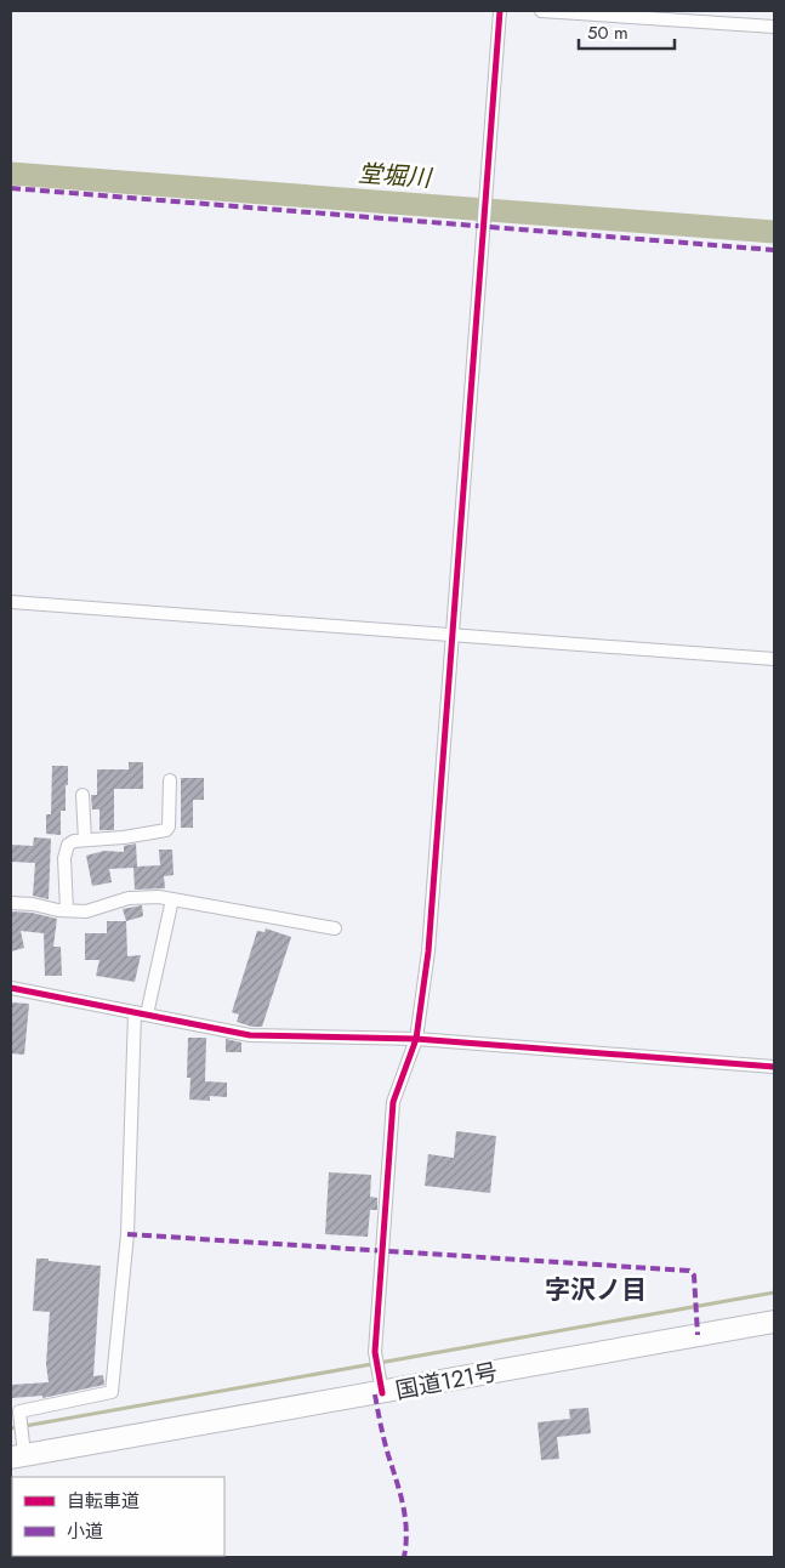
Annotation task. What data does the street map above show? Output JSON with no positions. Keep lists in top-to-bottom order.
{
  "streets": {
    "highway": ["国道121号"]
  },
  "districts": ["字沢ノ目"],
  "water": ["堂堀川"],
  "legend": ["自転車道", "小道"],
  "scale_bar": "50 m"
}
